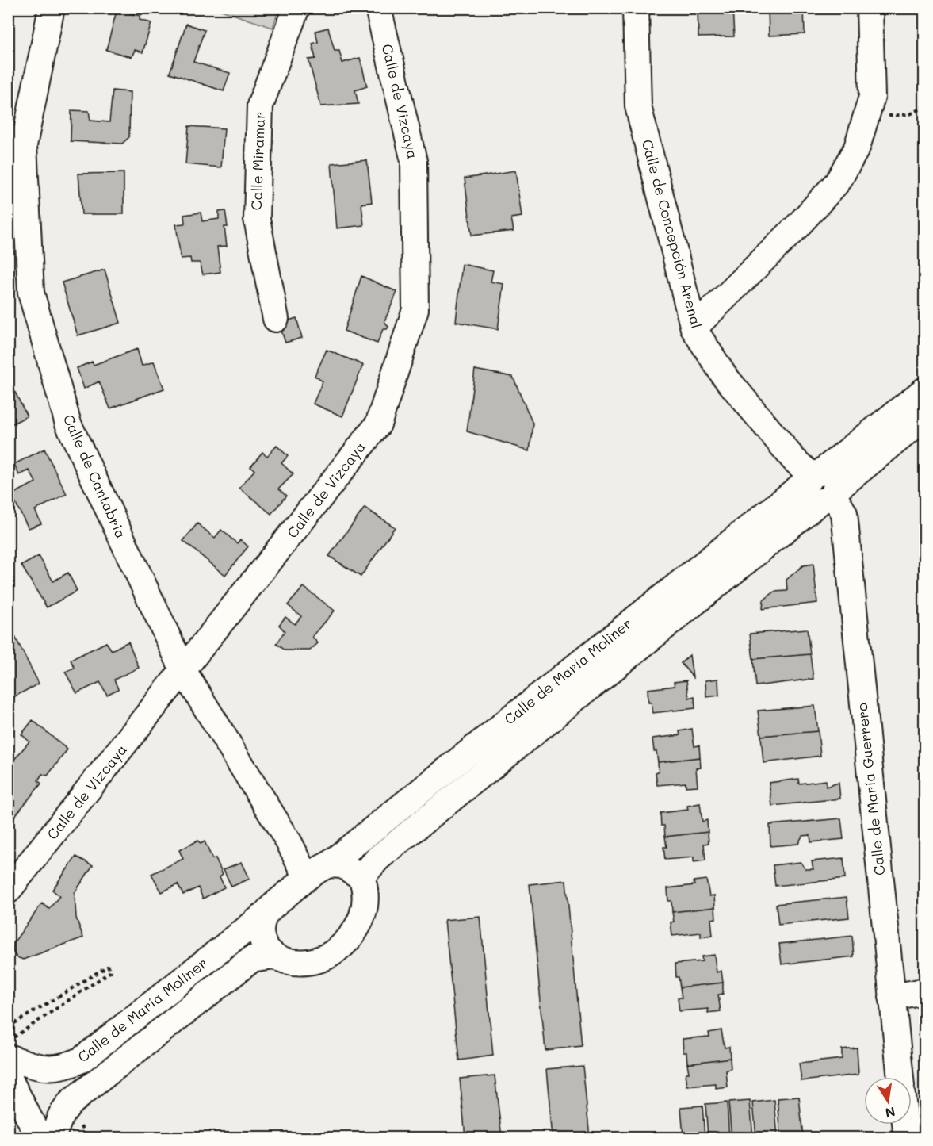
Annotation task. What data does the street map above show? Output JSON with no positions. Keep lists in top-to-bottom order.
{
  "streets": {
    "street": [
      "Calle de Vizcaya",
      "Calle Miramar",
      "Calle de Concepción Arenal",
      "Calle de Cantabria",
      "Calle de María Moliner",
      "Calle de María Guerrero"
    ]
  },
  "crossings": [
    ["Calle de Vizcaya", "Calle de Cantabria"],
    ["Calle de Concepción Arenal", "Calle de María Moliner"],
    ["Calle de Concepción Arenal", "Calle de María Guerrero"],
    ["Calle de Cantabria", "Calle de María Moliner"],
    ["Calle de María Moliner", "Calle de María Guerrero"]
  ],
  "north": "bottom"
}
